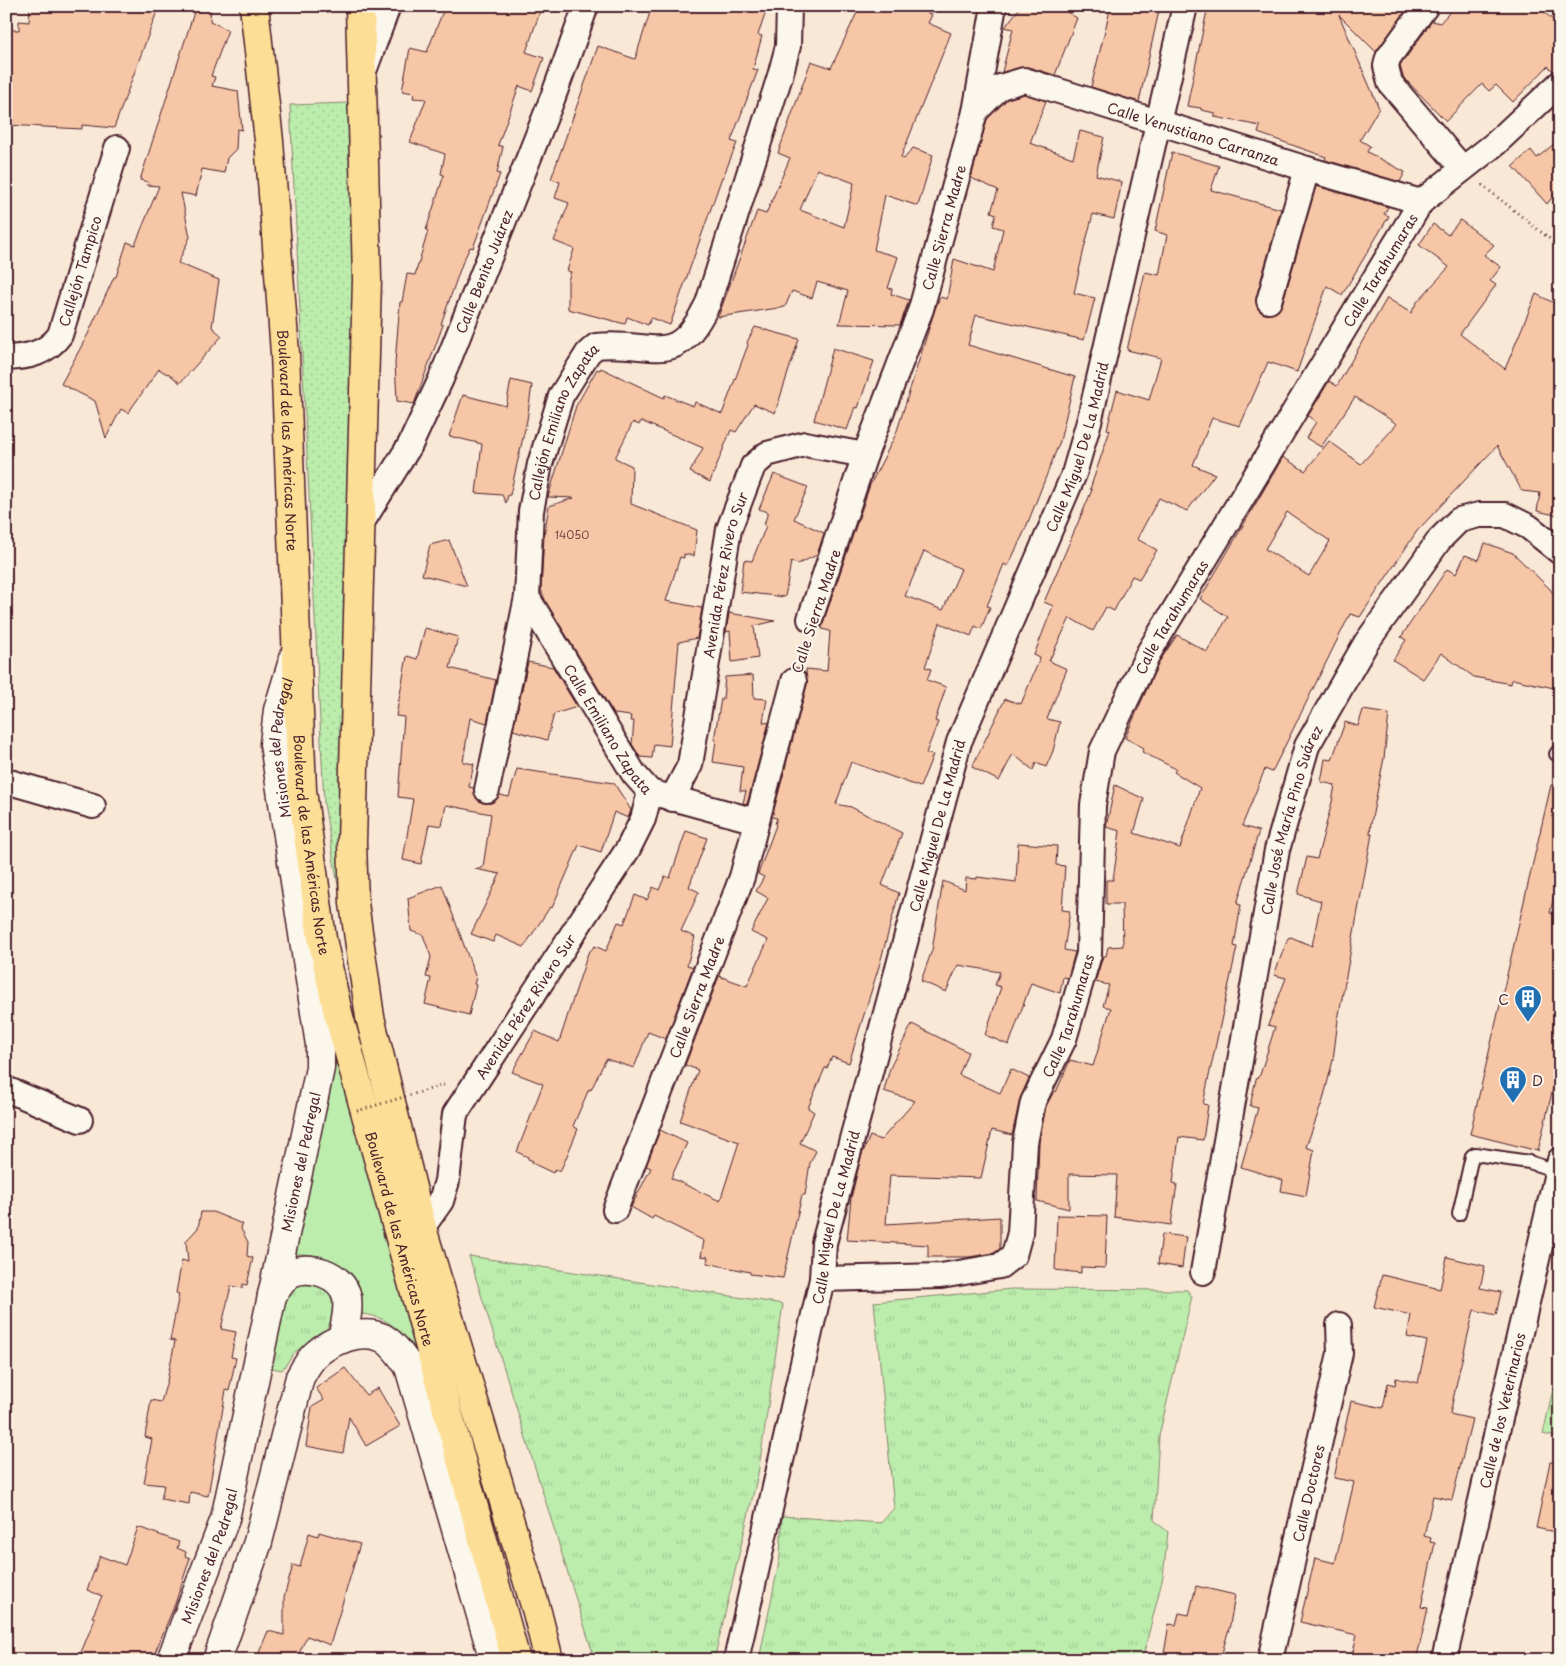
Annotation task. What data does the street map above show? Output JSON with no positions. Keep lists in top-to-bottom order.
{
  "streets": {
    "main road": ["Boulevard de las Américas Norte"],
    "street": [
      "Calle Venustiano Carranza",
      "Calle Sierra Madre",
      "Calle Tarahumaras",
      "Callejón Tampico",
      "Calle Benito Juárez",
      "Callejón Emiliano Zapata",
      "Calle Miguel De La Madrid",
      "Avenida Pérez Rivero Sur",
      "Calle Emiliano Zapata",
      "Misiones del Pedregal",
      "Calle José María Pino Suárez",
      "Calle de los Veterinarios",
      "Calle Doctores"
    ]
  },
  "crossings": [
    ["Calle Venustiano Carranza", "Calle Sierra Madre"],
    ["Calle Venustiano Carranza", "Calle Tarahumaras"],
    ["Calle Venustiano Carranza", "Calle Miguel De La Madrid"],
    ["Calle Sierra Madre", "Avenida Pérez Rivero Sur"],
    ["Calle Sierra Madre", "Calle Emiliano Zapata"],
    ["Calle Tarahumaras", "Calle Miguel De La Madrid"],
    ["Calle Benito Juárez", "Boulevard de las Américas Norte"],
    ["Callejón Emiliano Zapata", "Calle Emiliano Zapata"],
    ["Boulevard de las Américas Norte", "Avenida Pérez Rivero Sur"],
    ["Boulevard de las Américas Norte", "Misiones del Pedregal"],
    ["Avenida Pérez Rivero Sur", "Calle Emiliano Zapata"]
  ],
  "places": {
    "building": ["C", "D"]
  },
  "house_numbers": ["14050"]
}
